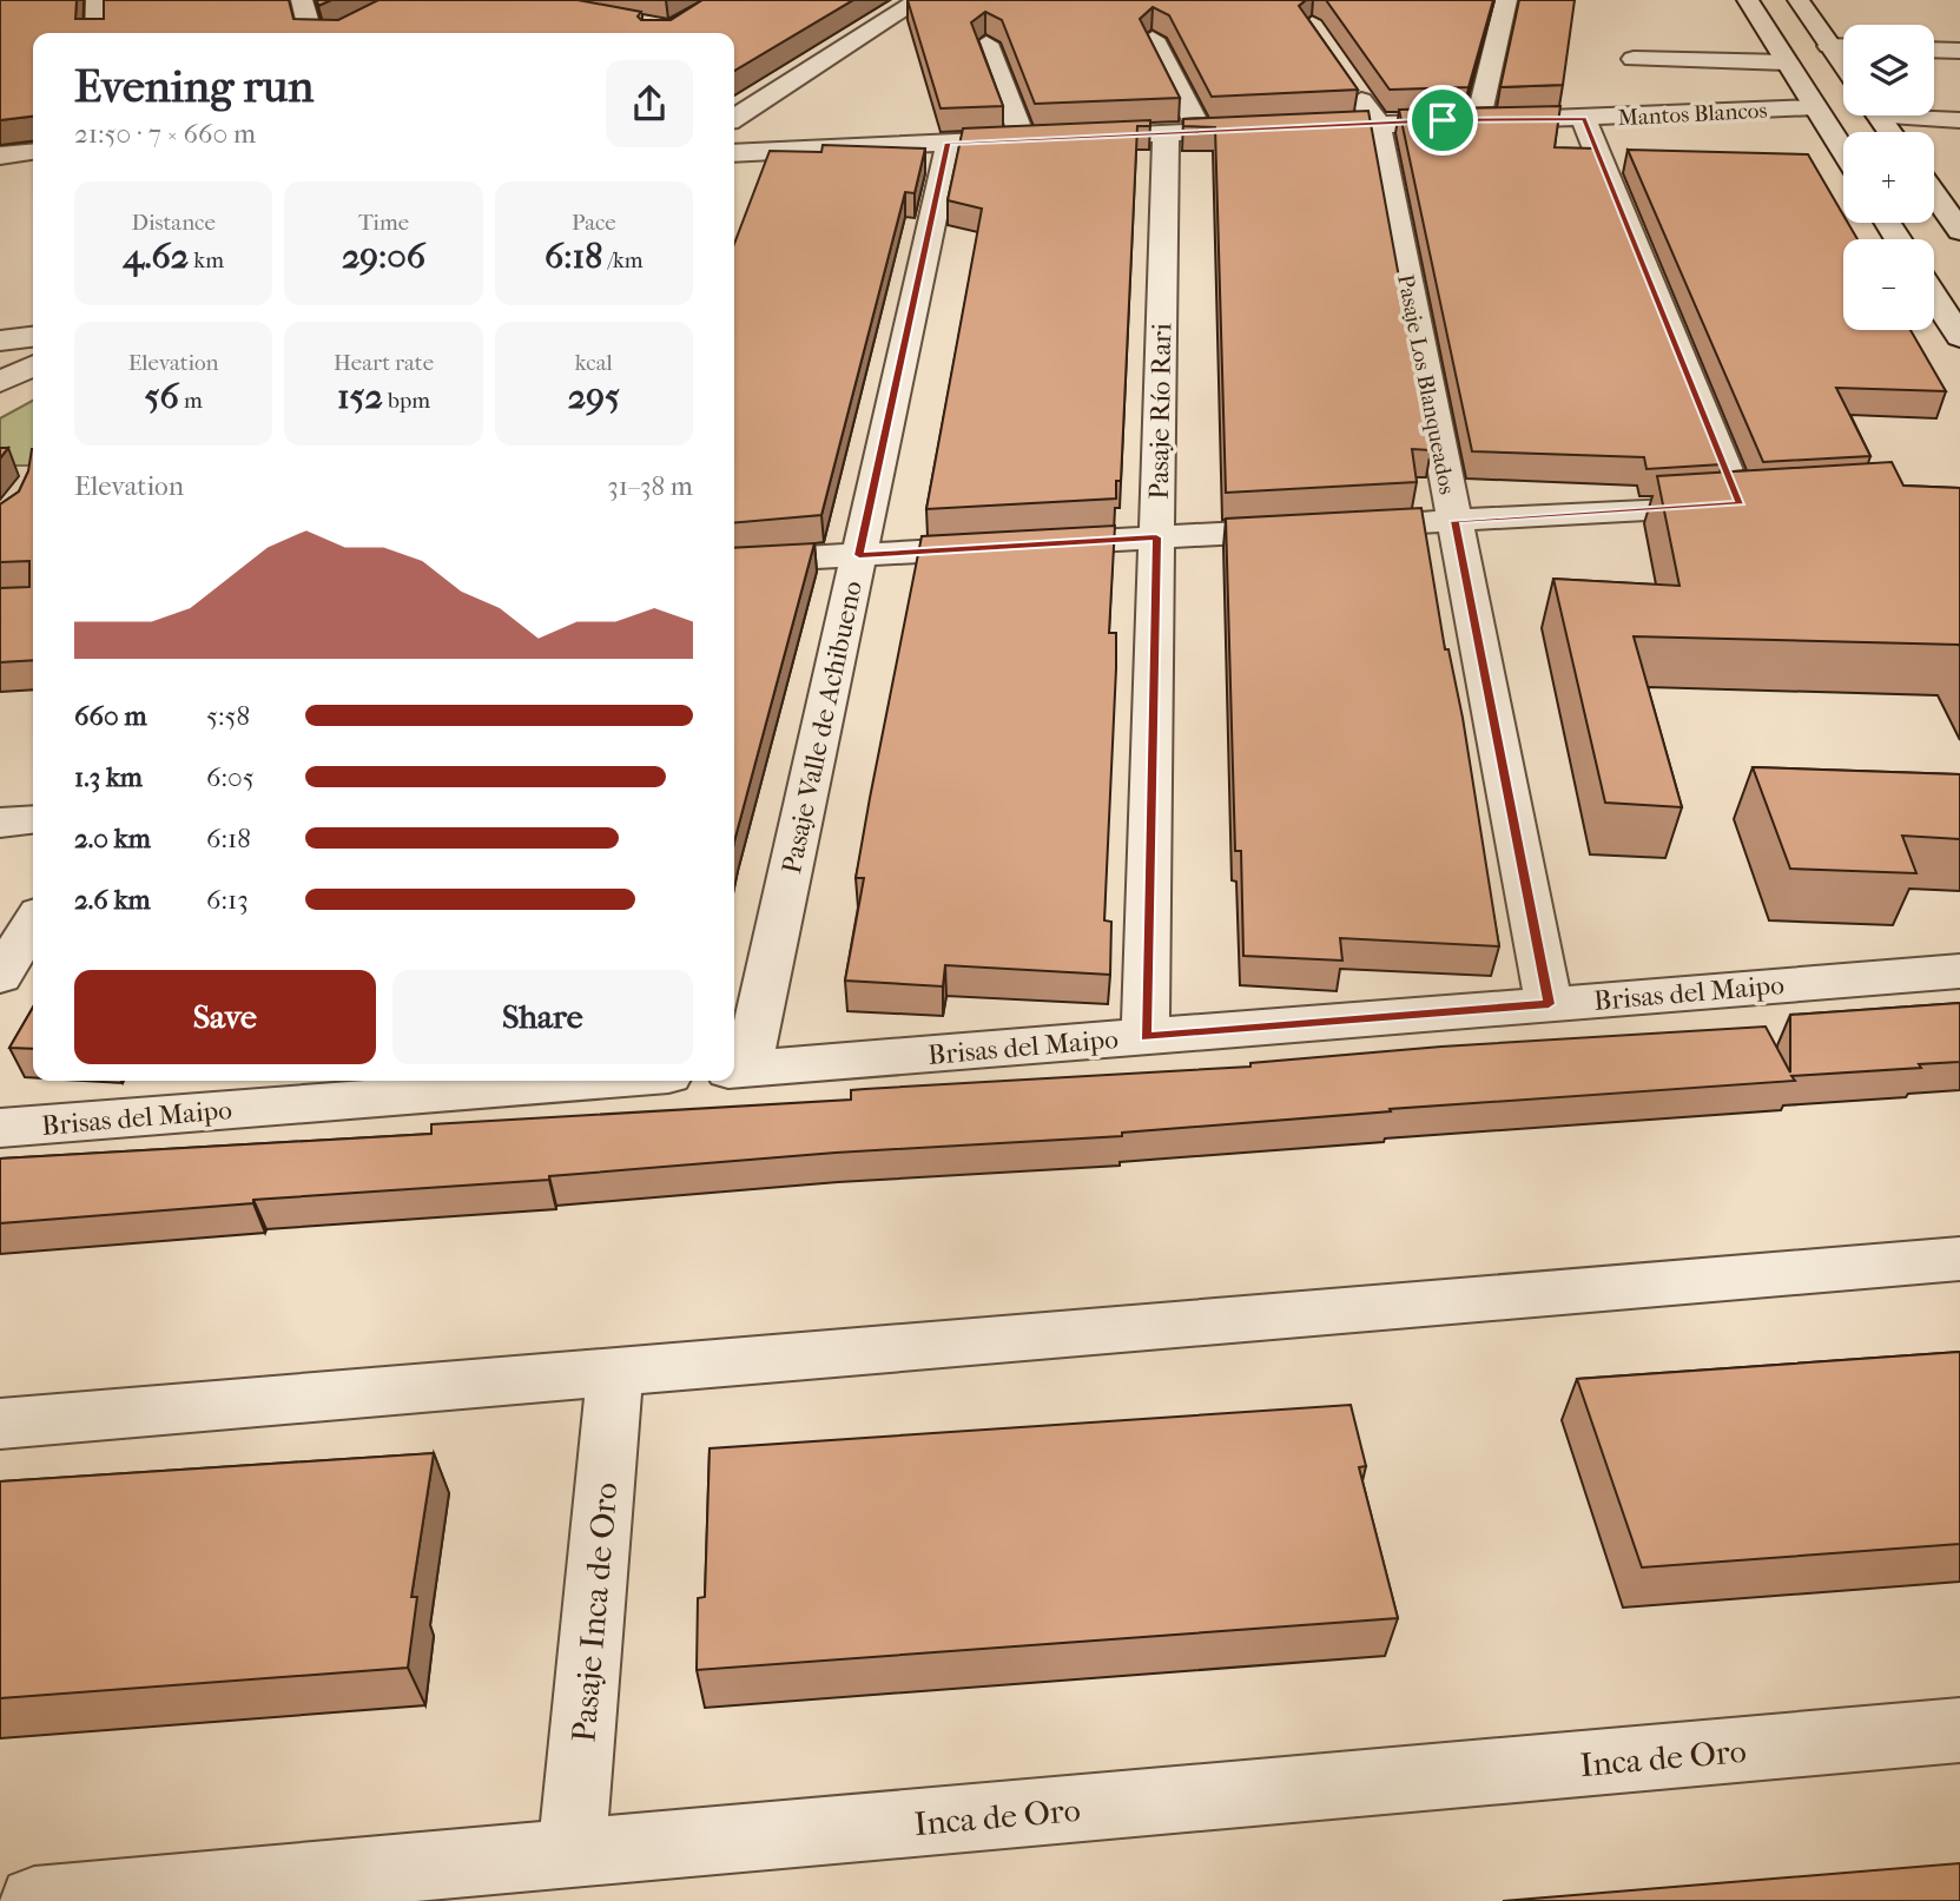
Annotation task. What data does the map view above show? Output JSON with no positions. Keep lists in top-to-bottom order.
{
  "streets": {
    "street": [
      "Mantos Blancos",
      "Pasaje Los Blanqueados",
      "Pasaje Río Rari",
      "Pasaje Valle de Achibueno",
      "Brisas del Maipo",
      "Pasaje Inca de Oro",
      "Inca de Oro"
    ]
  },
  "crossings": [
    ["Mantos Blancos", "Pasaje Los Blanqueados"],
    ["Mantos Blancos", "Pasaje Río Rari"],
    ["Mantos Blancos", "Pasaje Valle de Achibueno"],
    ["Pasaje Los Blanqueados", "Brisas del Maipo"],
    ["Pasaje Río Rari", "Brisas del Maipo"],
    ["Pasaje Valle de Achibueno", "Brisas del Maipo"],
    ["Pasaje Inca de Oro", "Inca de Oro"]
  ],
  "page": {
    "map_buttons": ["+", "−"],
    "heading": ["Evening run", "21:50 · 7 × 660 m"],
    "stats": [
      ["Distance", "4.62 km"],
      ["Time", "29:06"],
      ["Pace", "6:18 /km"],
      ["Elevation", "56 m"],
      ["Heart rate", "152 bpm"],
      ["kcal", "295"]
    ],
    "chart": ["Elevation", "31–38 m"],
    "list": [
      {
        "name": "660 m",
        "note": "5:58"
      },
      {
        "name": "1.3 km",
        "note": "6:05"
      },
      {
        "name": "2.0 km",
        "note": "6:18"
      },
      {
        "name": "2.6 km",
        "note": "6:13"
      }
    ],
    "buttons": ["Save", "Share"]
  }
}
